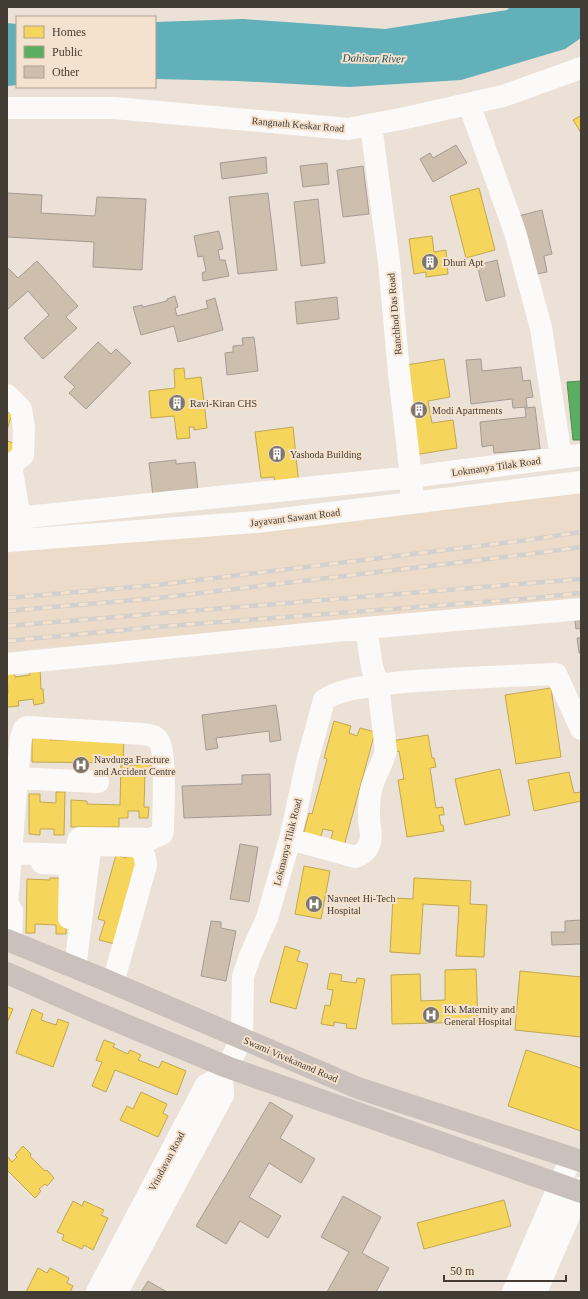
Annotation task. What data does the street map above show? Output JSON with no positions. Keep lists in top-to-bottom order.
{
  "streets": {
    "main road": ["Swami Vivekanand Road"],
    "street": [
      "Rangnath Keskar Road",
      "Ranchhod Das Road",
      "Lokmanya Tilak Road",
      "Jayavant Sawant Road",
      "Vrindavan Road"
    ]
  },
  "crossings": [
    ["Rangnath Keskar Road", "Ranchhod Das Road"],
    ["Ranchhod Das Road", "Lokmanya Tilak Road"],
    ["Ranchhod Das Road", "Jayavant Sawant Road"],
    ["Lokmanya Tilak Road", "Swami Vivekanand Road"],
    ["Lokmanya Tilak Road", "Vrindavan Road"],
    ["Swami Vivekanand Road", "Vrindavan Road"]
  ],
  "water": ["Dahisar River"],
  "places": {
    "building": [
      "Dhuri Apt",
      "Ravi-Kiran CHS",
      "Modi Apartments",
      "Yashoda Building"
    ],
    "hospital": ["Navdurga Fracture and Accident Centre", "Navneet Hi-Tech Hospital", "Kk Maternity and General Hospital"]
  },
  "legend": ["Homes", "Public", "Other"],
  "scale_bar": "50 m"
}
